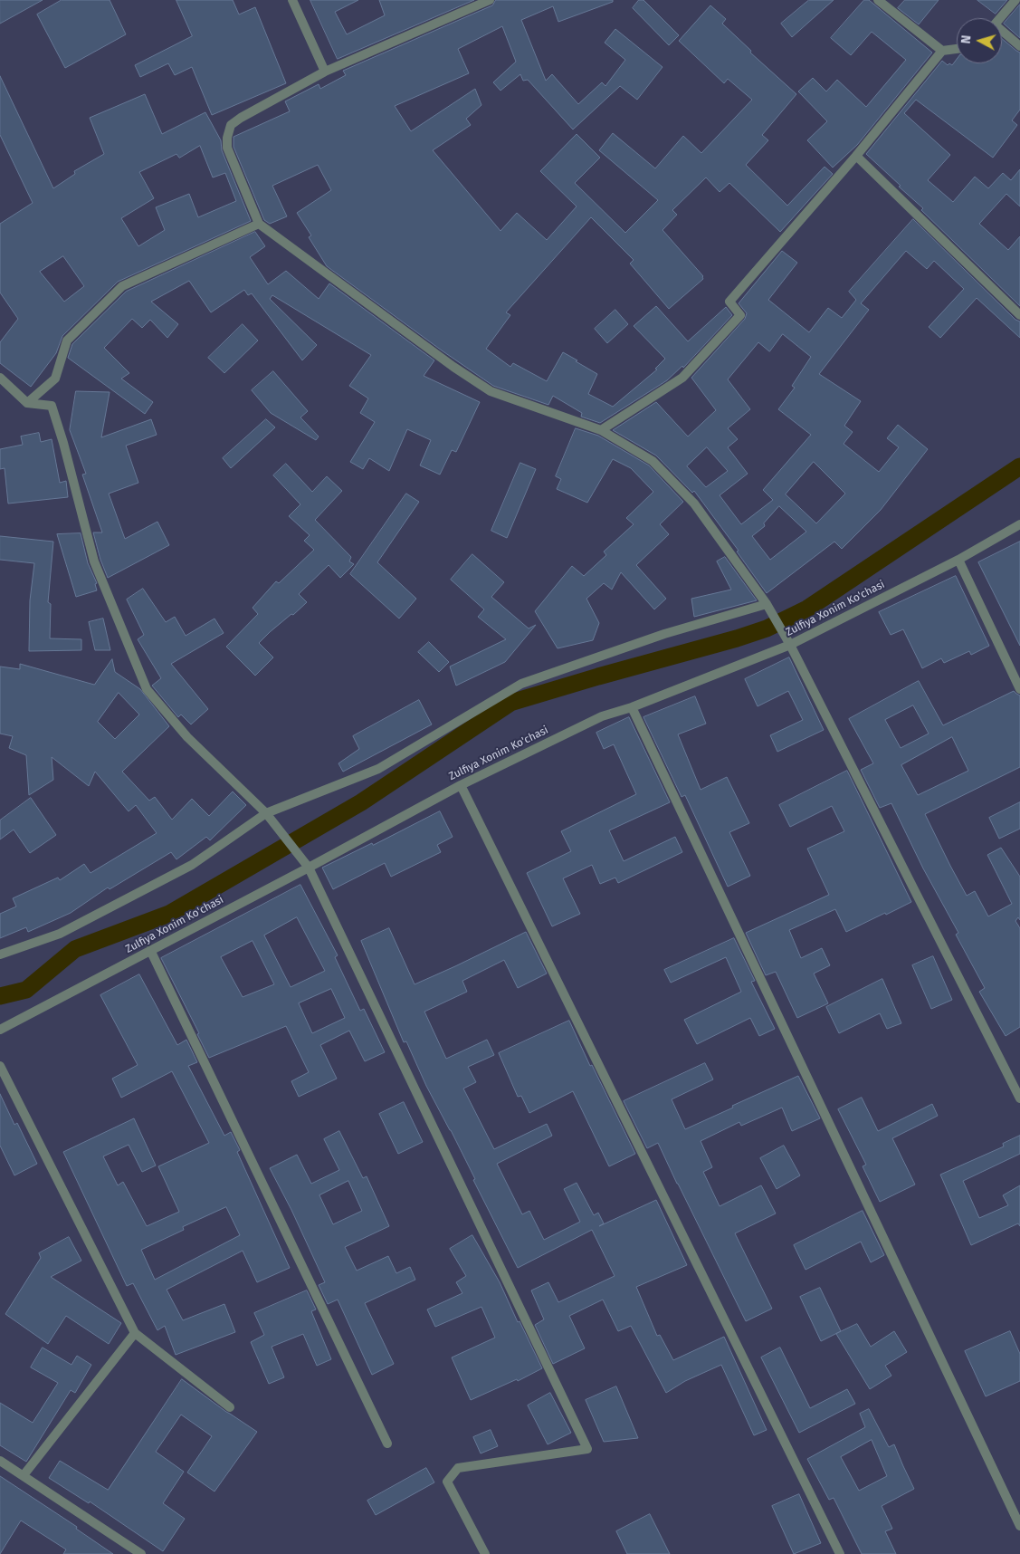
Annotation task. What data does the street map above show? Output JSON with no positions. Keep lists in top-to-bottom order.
{
  "streets": {
    "street": ["Zulfiya Xonim Ko'chasi"]
  },
  "north": "left"
}
